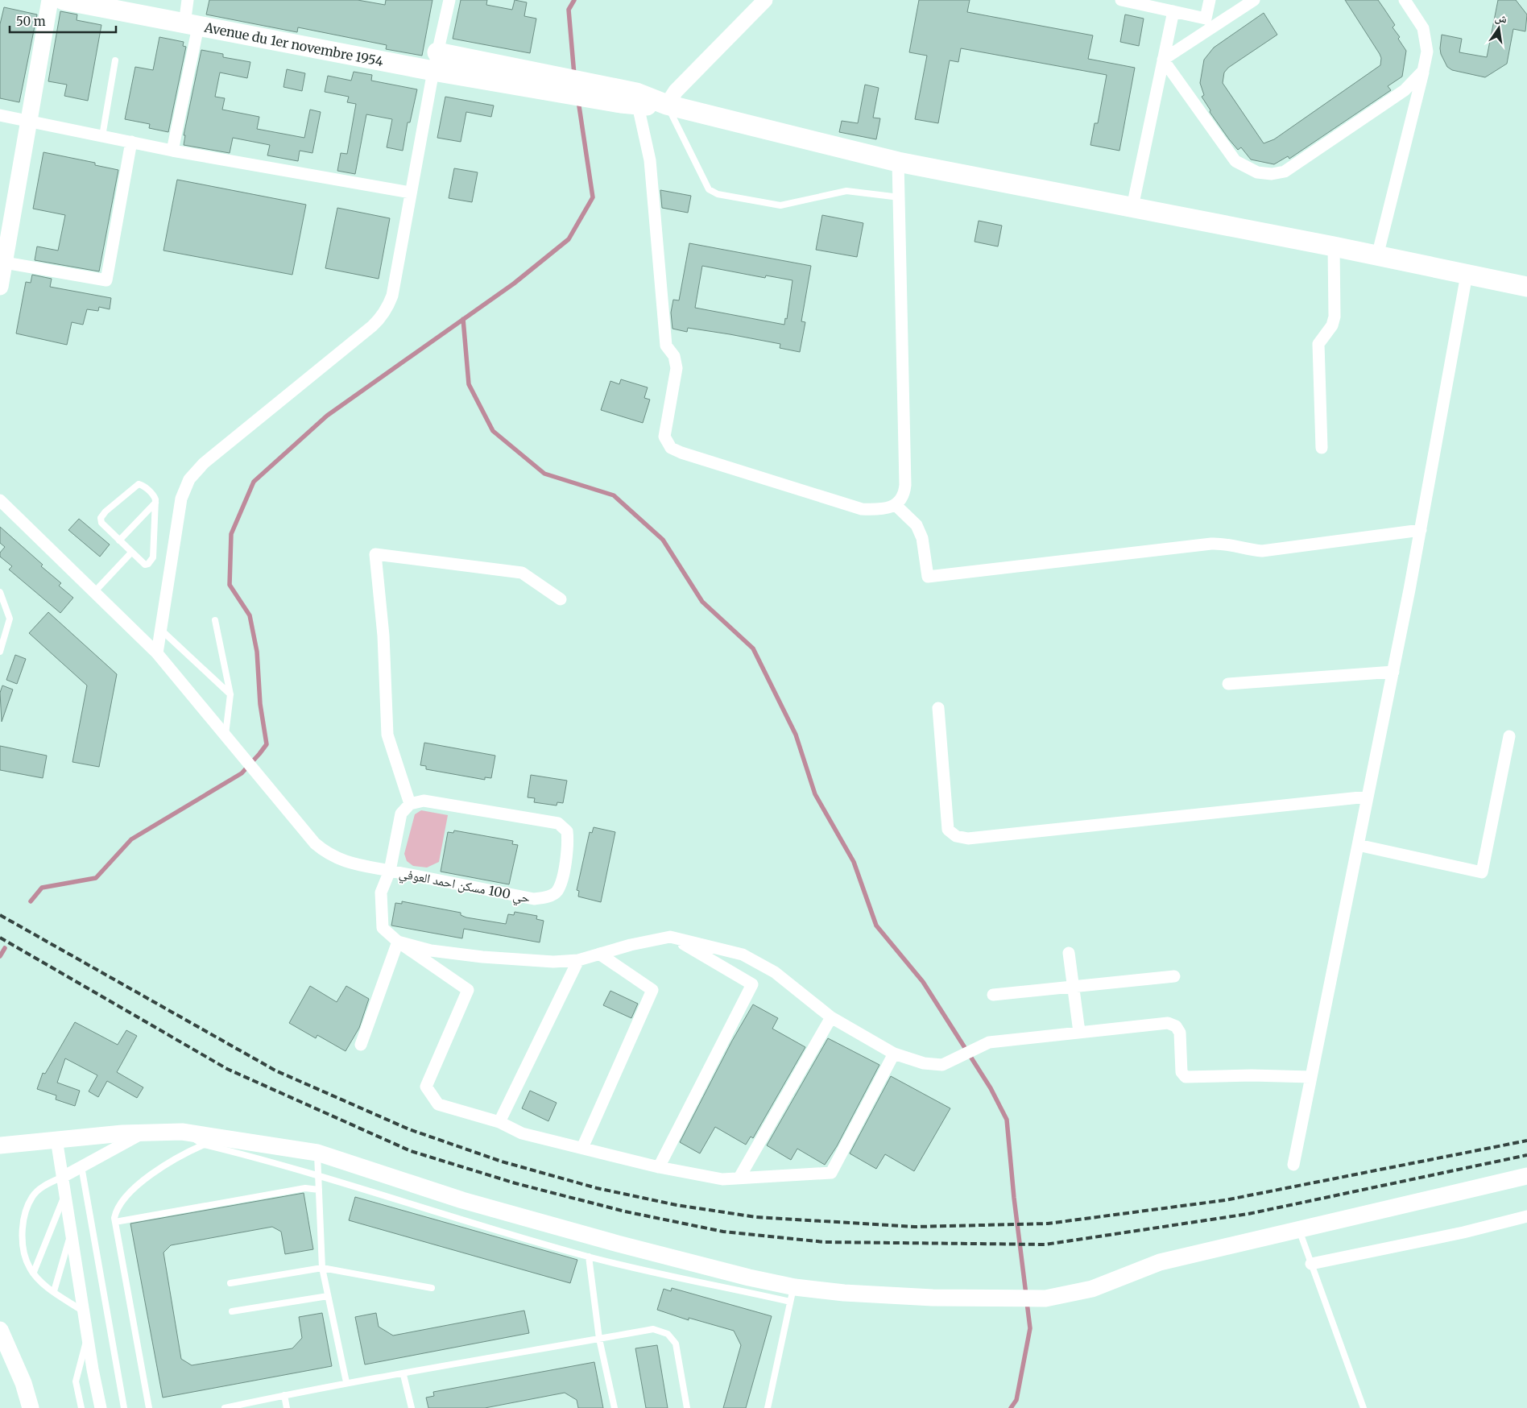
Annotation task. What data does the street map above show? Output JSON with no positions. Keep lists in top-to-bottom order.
{
  "streets": {
    "main road": ["Avenue du 1er novembre 1954"],
    "street": ["حي 100 مسكن احمد العوفي"]
  },
  "scale_bar": "50 m",
  "north": "top"
}
